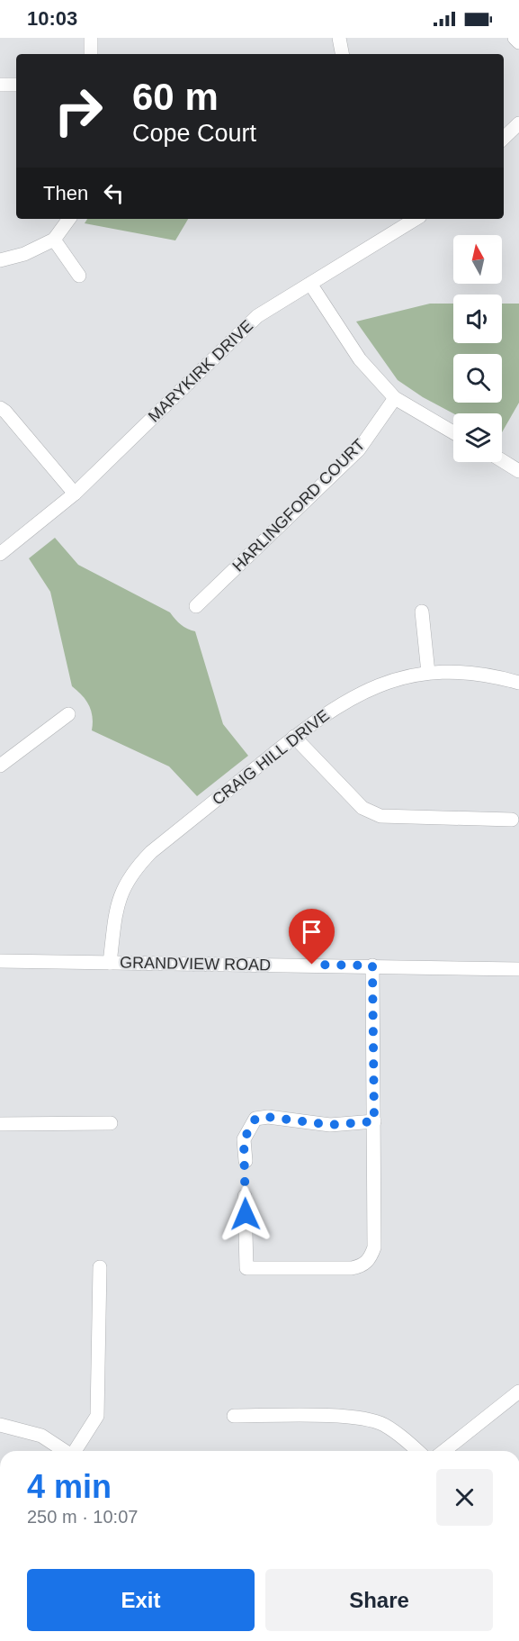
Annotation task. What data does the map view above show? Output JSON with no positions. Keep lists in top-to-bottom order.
{
  "streets": {
    "street": [
      "MARYKIRK DRIVE",
      "HARLINGFORD COURT",
      "CRAIG HILL DRIVE",
      "GRANDVIEW ROAD"
    ]
  },
  "crossings": [
    ["CRAIG HILL DRIVE", "GRANDVIEW ROAD"]
  ],
  "north": "top",
  "page": {
    "status": "10:03",
    "turn": ["60 m", "Cope Court"],
    "then": "Then",
    "heading": ["4 min", "250 m · 10:07"],
    "buttons": ["Exit", "Share"]
  }
}
